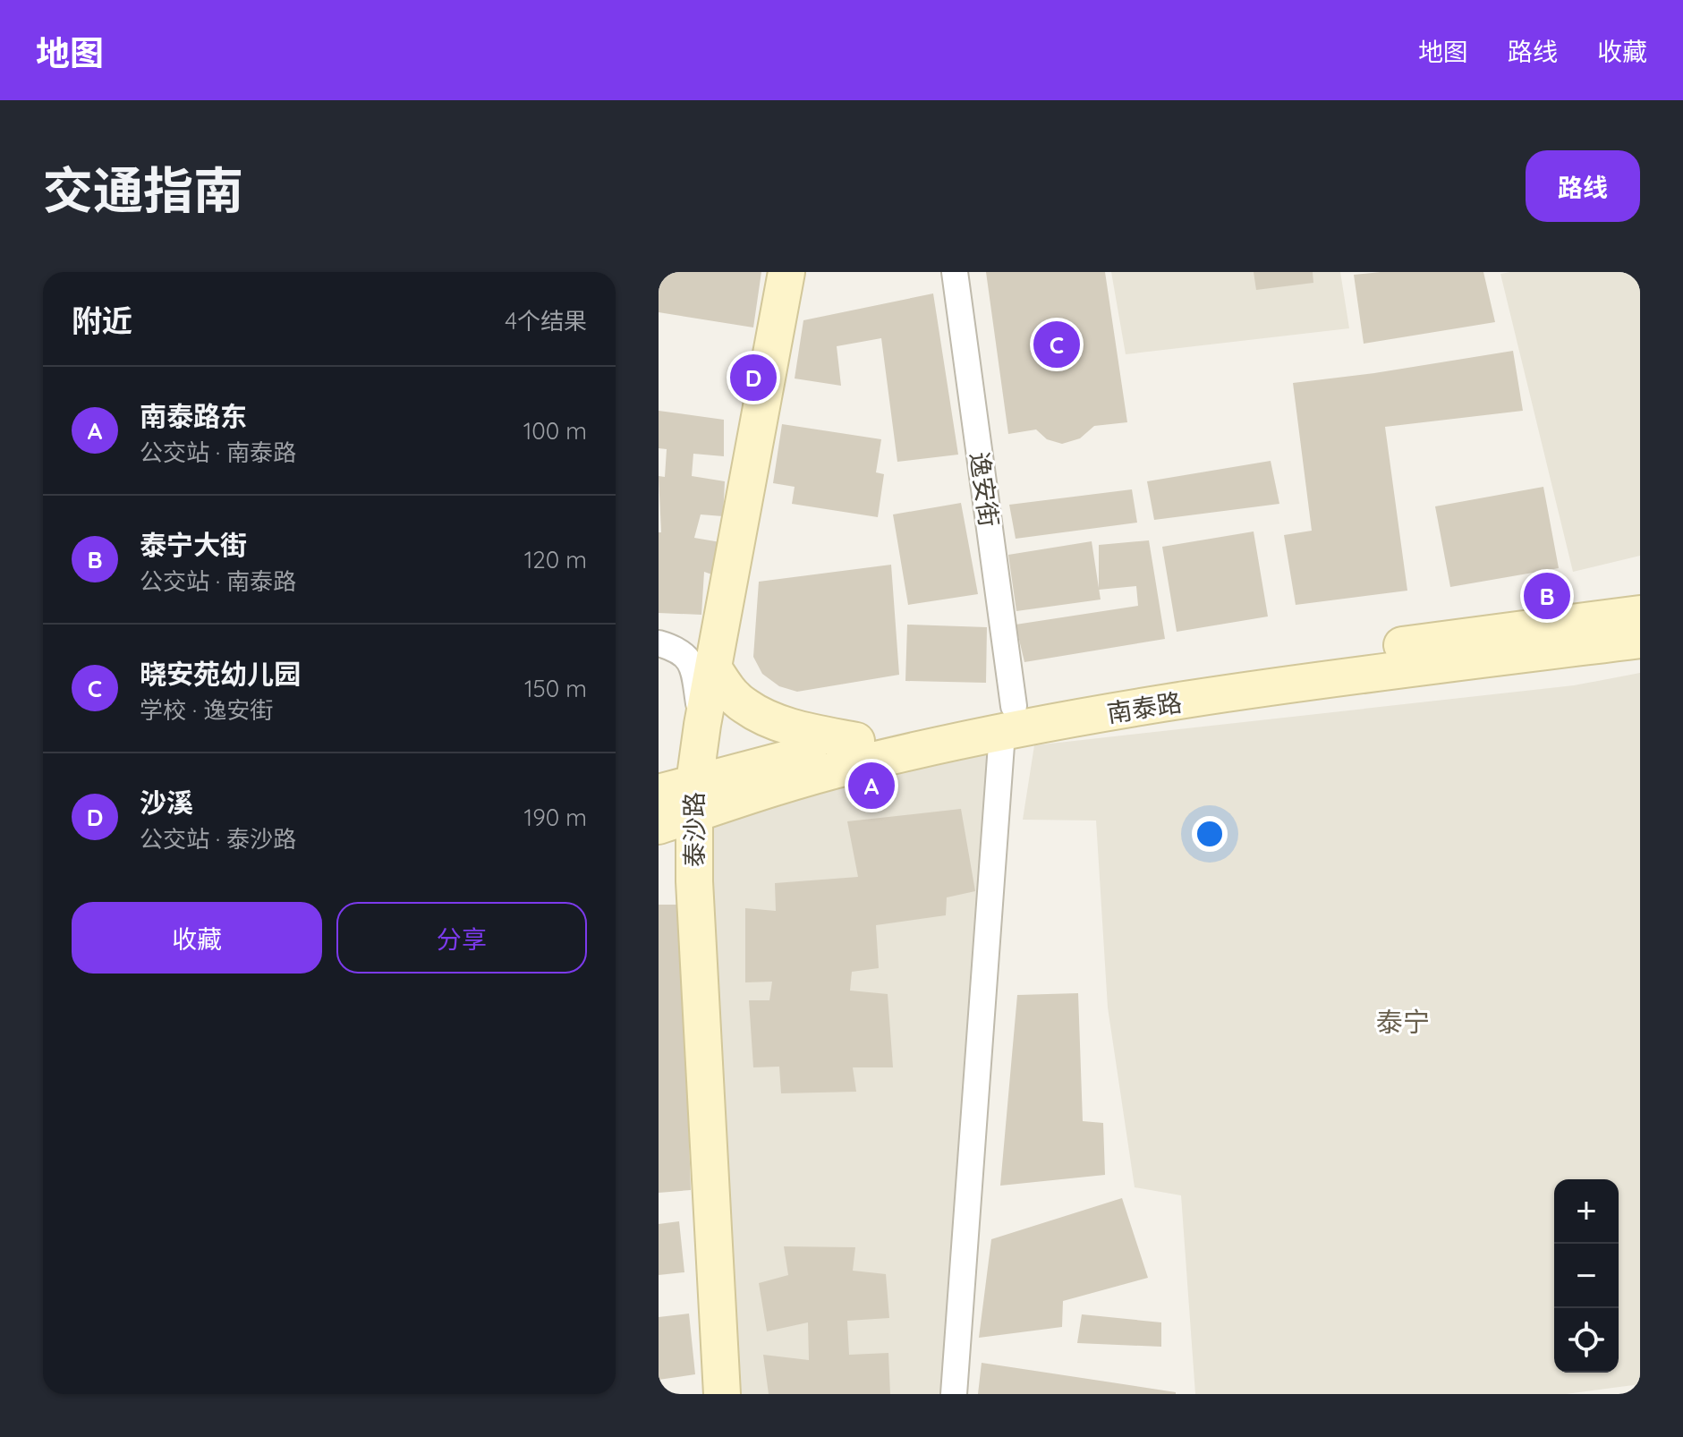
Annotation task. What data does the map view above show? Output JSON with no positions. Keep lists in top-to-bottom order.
{
  "streets": {
    "main road": ["南泰路", "泰沙路"],
    "street": ["逸安街"]
  },
  "crossings": [
    ["逸安街", "南泰路"],
    ["南泰路", "泰沙路"]
  ],
  "districts": ["泰宁"],
  "page": {
    "header": "地图",
    "nav": ["地图", "路线", "收藏"],
    "title": "交通指南",
    "buttons": [
      "路线",
      ["收藏", "分享"]
    ],
    "heading": ["附近", "4个结果"],
    "pins": [
      "C",
      "D",
      "B",
      "A"
    ],
    "list": [
      {
        "mark": "A",
        "name": "南泰路东",
        "note": "公交站 · 南泰路",
        "value": "100 m"
      },
      {
        "mark": "B",
        "name": "泰宁大街",
        "note": "公交站 · 南泰路",
        "value": "120 m"
      },
      {
        "mark": "C",
        "name": "晓安苑幼儿园",
        "note": "学校 · 逸安街",
        "value": "150 m"
      },
      {
        "mark": "D",
        "name": "沙溪",
        "note": "公交站 · 泰沙路",
        "value": "190 m"
      }
    ],
    "map_buttons": ["+", "−"]
  }
}
